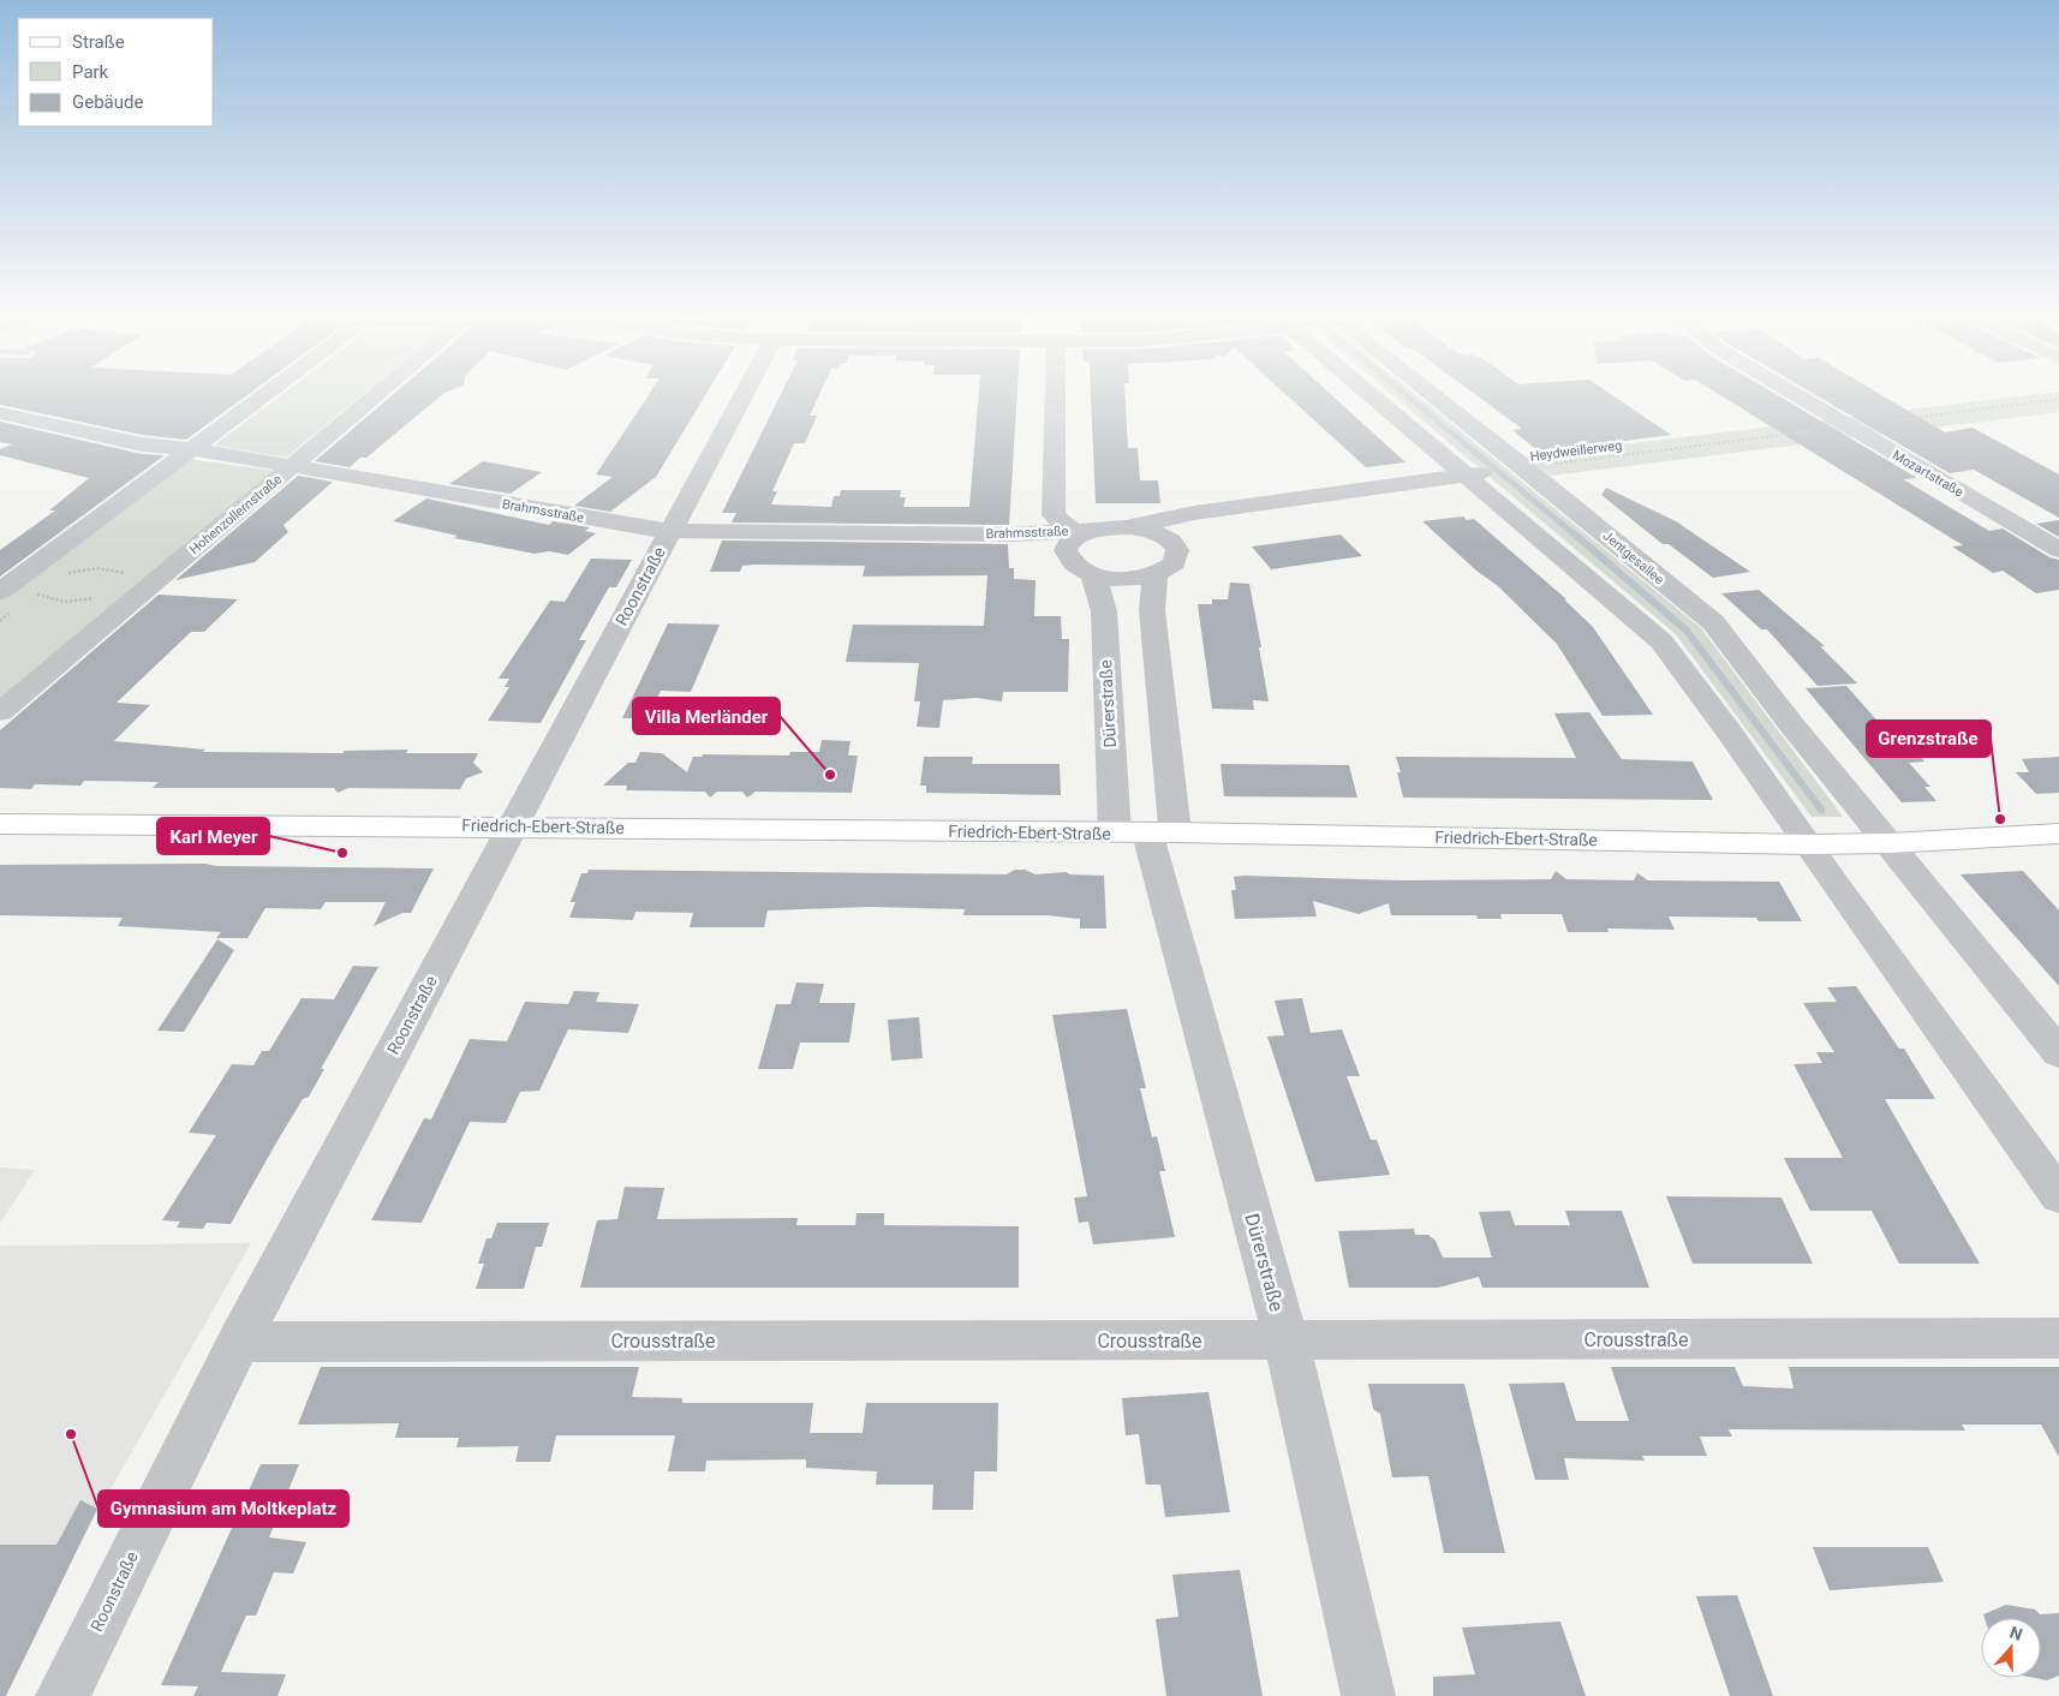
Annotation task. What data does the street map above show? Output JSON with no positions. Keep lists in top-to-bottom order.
{
  "streets": {
    "street": [
      "Mozartstraße",
      "Brahmsstraße",
      "Hohenzollernstraße",
      "Jentgesallee",
      "Roonstraße",
      "Dürerstraße",
      "Friedrich-Ebert-Straße",
      "Crousstraße"
    ],
    "path": ["Heydweillerweg"]
  },
  "crossings": [
    ["Heydweillerweg", "Mozartstraße"],
    ["Heydweillerweg", "Jentgesallee"],
    ["Brahmsstraße", "Hohenzollernstraße"],
    ["Brahmsstraße", "Roonstraße"],
    ["Jentgesallee", "Friedrich-Ebert-Straße"],
    ["Roonstraße", "Friedrich-Ebert-Straße"],
    ["Roonstraße", "Crousstraße"],
    ["Dürerstraße", "Friedrich-Ebert-Straße"],
    ["Dürerstraße", "Crousstraße"]
  ],
  "places": [
    "Villa Merländer",
    "Grenzstraße",
    "Karl Meyer",
    "Gymnasium am Moltkeplatz"
  ],
  "legend": ["Straße", "Park", "Gebäude"],
  "north": "top"
}
